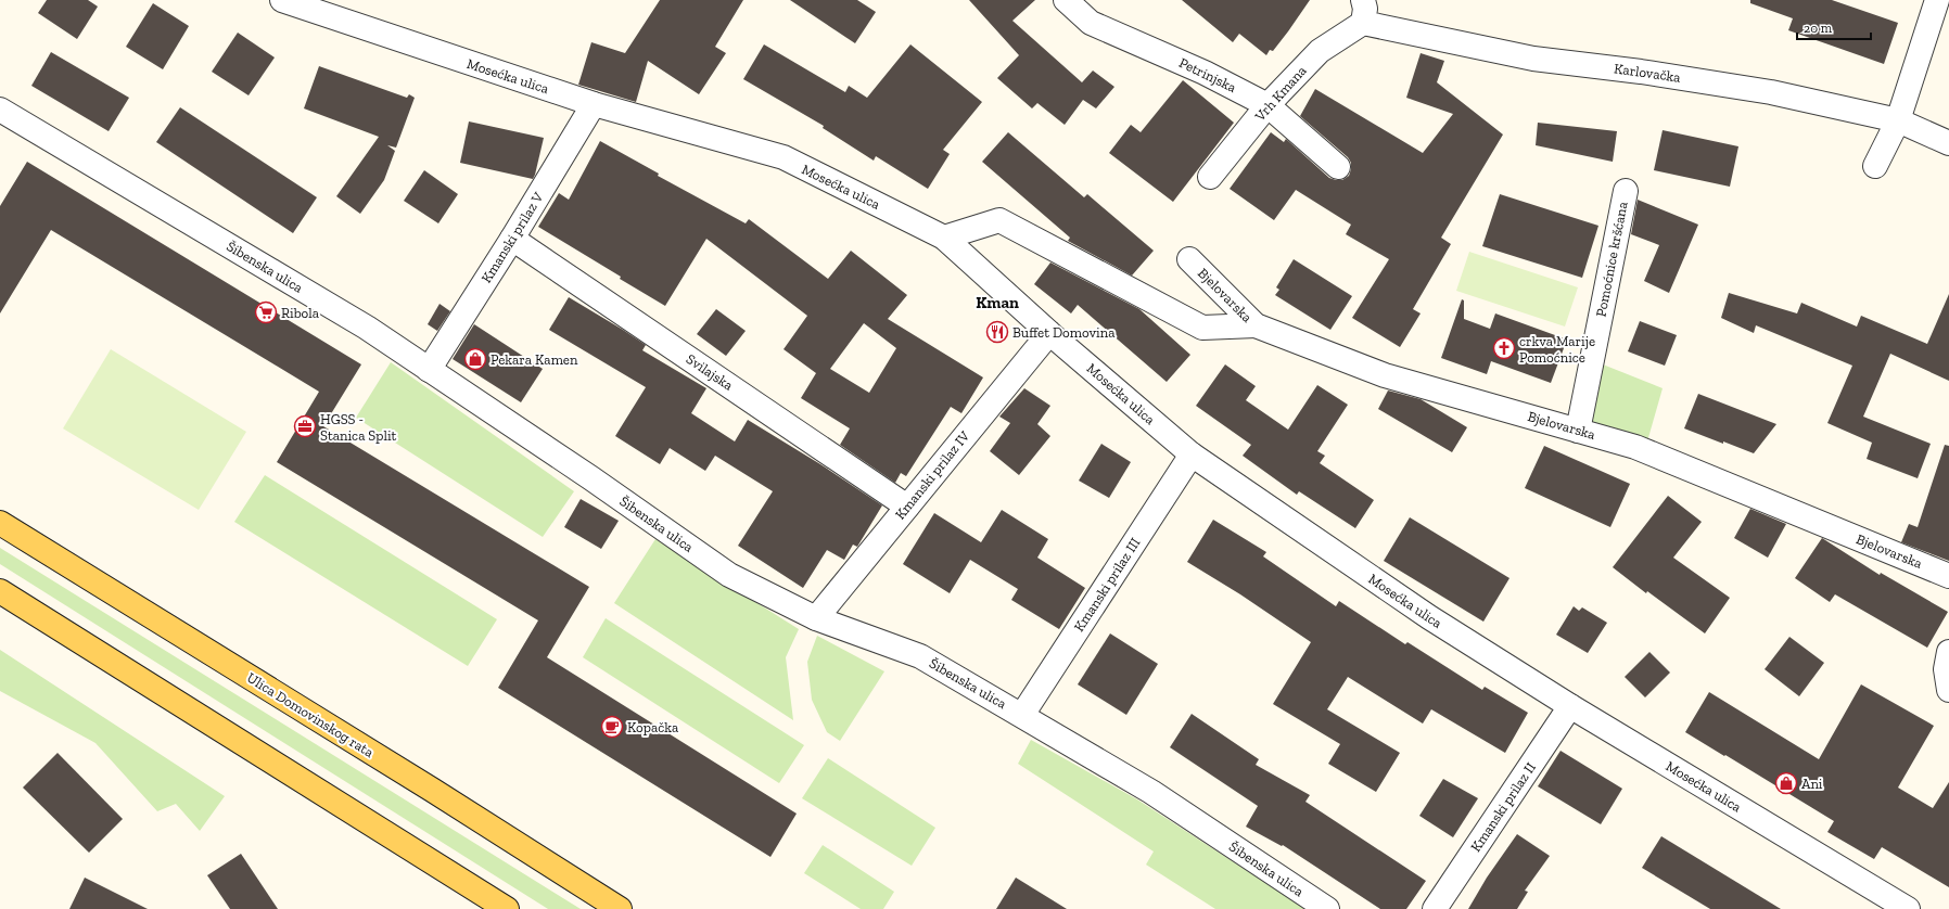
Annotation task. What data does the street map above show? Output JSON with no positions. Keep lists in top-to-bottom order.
{
  "streets": {
    "main road": ["Ulica Domovinskog rata"],
    "street": [
      "Karlovačka",
      "Petrinjska",
      "Mosećka ulica",
      "Vrh Kmana",
      "Kmanski prilaz V",
      "Pomoćnice kršćana",
      "Šibenska ulica",
      "Bjelovarska",
      "Svilajska",
      "Kmanski prilaz IV",
      "Kmanski prilaz III",
      "Kmanski prilaz II"
    ]
  },
  "crossings": [
    ["Karlovačka", "Vrh Kmana"],
    ["Petrinjska", "Vrh Kmana"],
    ["Mosećka ulica", "Kmanski prilaz V"],
    ["Mosećka ulica", "Kmanski prilaz IV"],
    ["Mosećka ulica", "Kmanski prilaz III"],
    ["Mosećka ulica", "Kmanski prilaz II"],
    ["Kmanski prilaz V", "Šibenska ulica"],
    ["Kmanski prilaz V", "Svilajska"],
    ["Pomoćnice kršćana", "Bjelovarska"],
    ["Šibenska ulica", "Kmanski prilaz IV"],
    ["Šibenska ulica", "Kmanski prilaz III"],
    ["Svilajska", "Kmanski prilaz IV"]
  ],
  "districts": ["Kman"],
  "places": {
    "supermarket": ["Ribola"],
    "restaurant": ["Buffet Domovina"],
    "church": ["crkva Marije Pomoćnice"],
    "shop": ["Pekara Kamen", "Ani"],
    "office": ["HGSS - Stanica Split"],
    "cafe": ["Kopačka"]
  },
  "scale_bar": "20 m"
}
